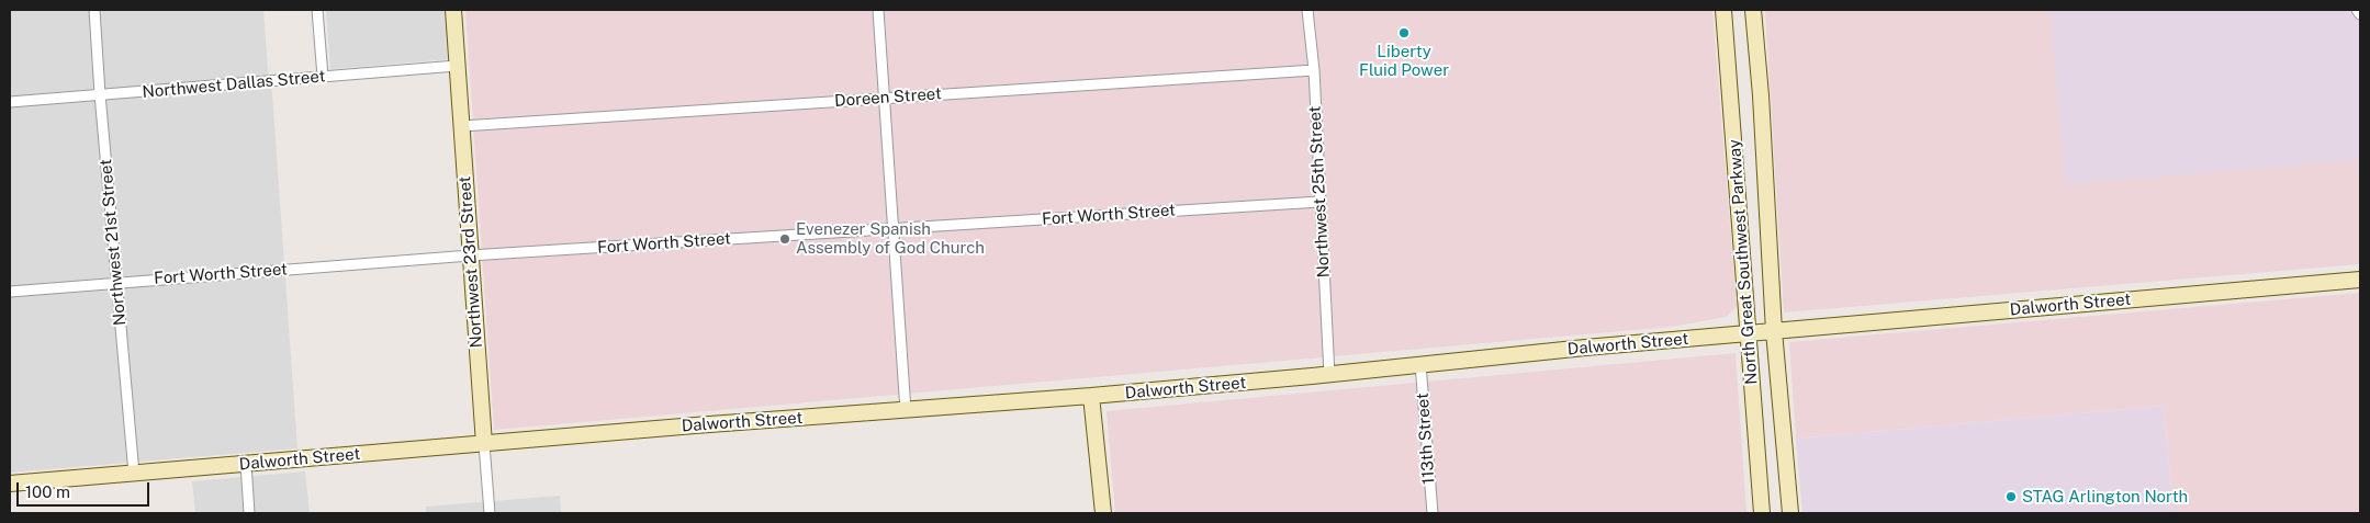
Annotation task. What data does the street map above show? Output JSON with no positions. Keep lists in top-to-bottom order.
{
  "streets": {
    "street": [
      "Northwest Dallas Street",
      "Doreen Street",
      "Northwest 25th Street",
      "Fort Worth Street",
      "Northwest 21st Street",
      "Northwest 23rd Street",
      "North Great Southwest Parkway",
      "Dalworth Street",
      "113th Street"
    ]
  },
  "crossings": [
    ["Northwest Dallas Street", "Northwest 21st Street"],
    ["Northwest Dallas Street", "Northwest 23rd Street"],
    ["Doreen Street", "Northwest 25th Street"],
    ["Doreen Street", "Northwest 23rd Street"],
    ["Northwest 25th Street", "Fort Worth Street"],
    ["Northwest 25th Street", "Dalworth Street"],
    ["Fort Worth Street", "Northwest 21st Street"],
    ["Fort Worth Street", "Northwest 23rd Street"],
    ["Northwest 21st Street", "Dalworth Street"],
    ["Northwest 23rd Street", "Dalworth Street"],
    ["North Great Southwest Parkway", "Dalworth Street"],
    ["Dalworth Street", "113th Street"]
  ],
  "places": ["Liberty Fluid Power", "Evenezer Spanish Assembly of God Church", "STAG Arlington North"],
  "scale_bar": "100 m"
}
